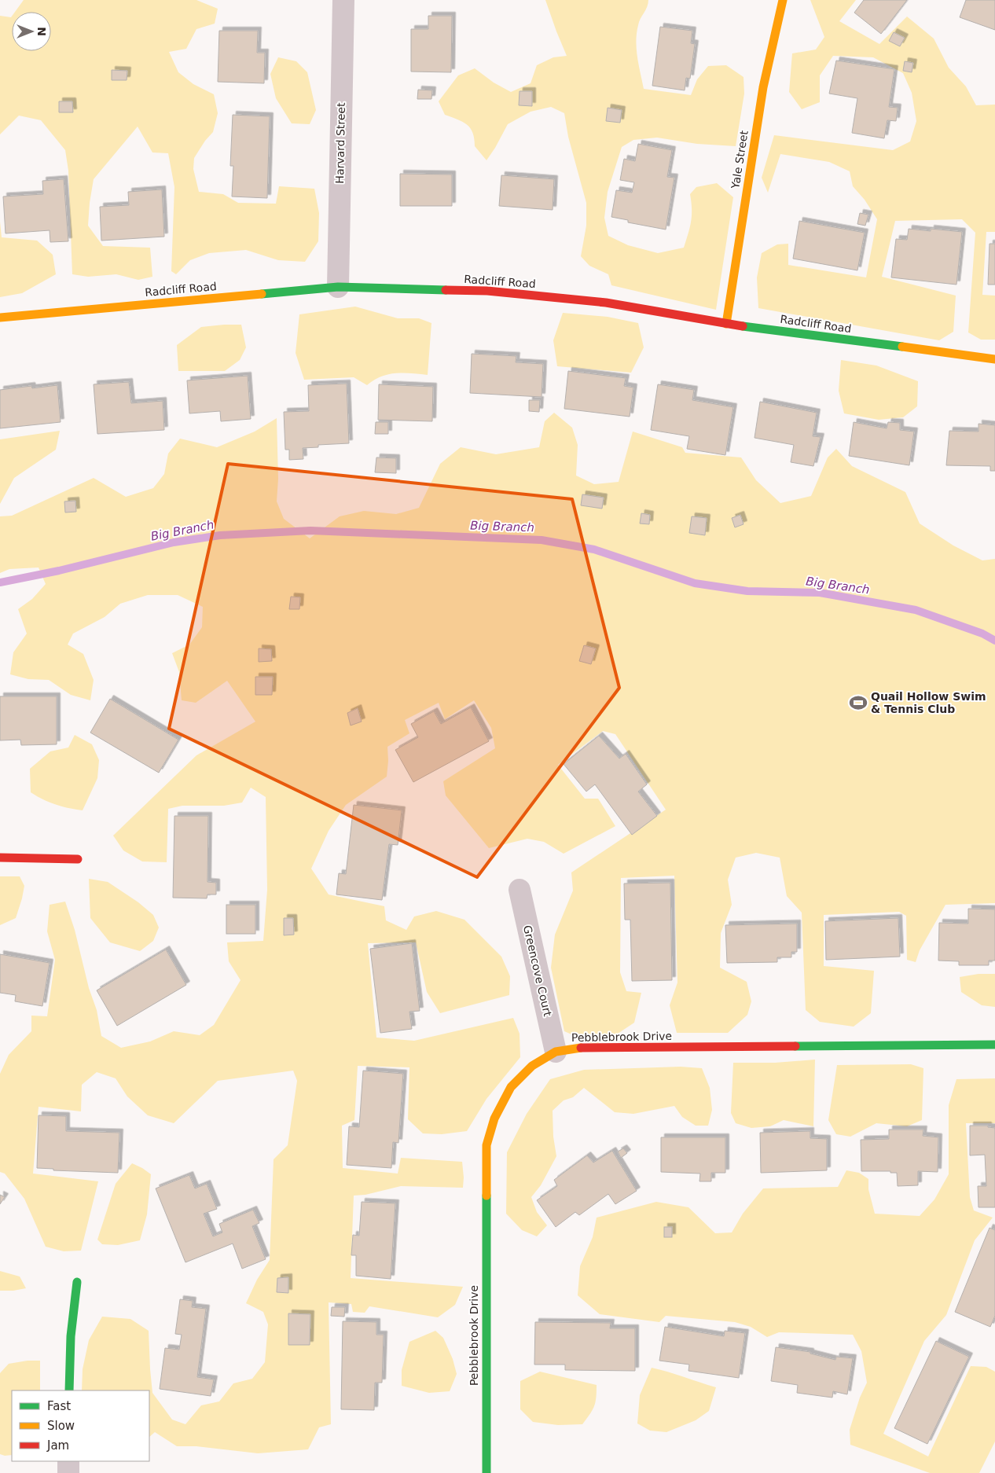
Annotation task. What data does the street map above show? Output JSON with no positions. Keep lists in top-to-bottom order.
{
  "streets": {
    "street": [
      "Harvard Street",
      "Yale Street",
      "Radcliff Road",
      "Greencove Court",
      "Pebblebrook Drive"
    ]
  },
  "crossings": [
    ["Harvard Street", "Radcliff Road"],
    ["Yale Street", "Radcliff Road"],
    ["Greencove Court", "Pebblebrook Drive"]
  ],
  "water": ["Big Branch"],
  "places": {
    "sports": ["Quail Hollow Swim & Tennis Club"]
  },
  "legend": ["Fast", "Slow", "Jam"],
  "north": "right"
}
